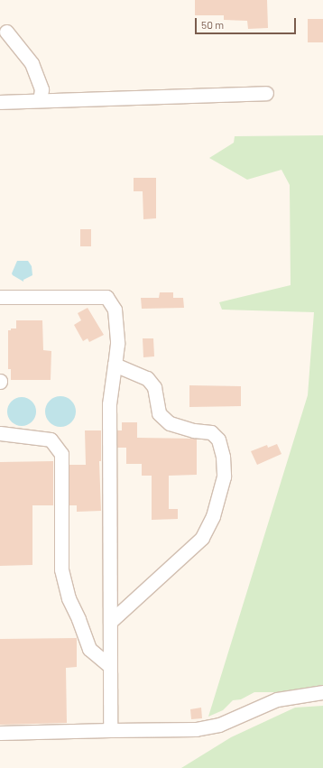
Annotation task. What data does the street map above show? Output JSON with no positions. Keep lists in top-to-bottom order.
{
  "scale_bar": "50 m"
}
